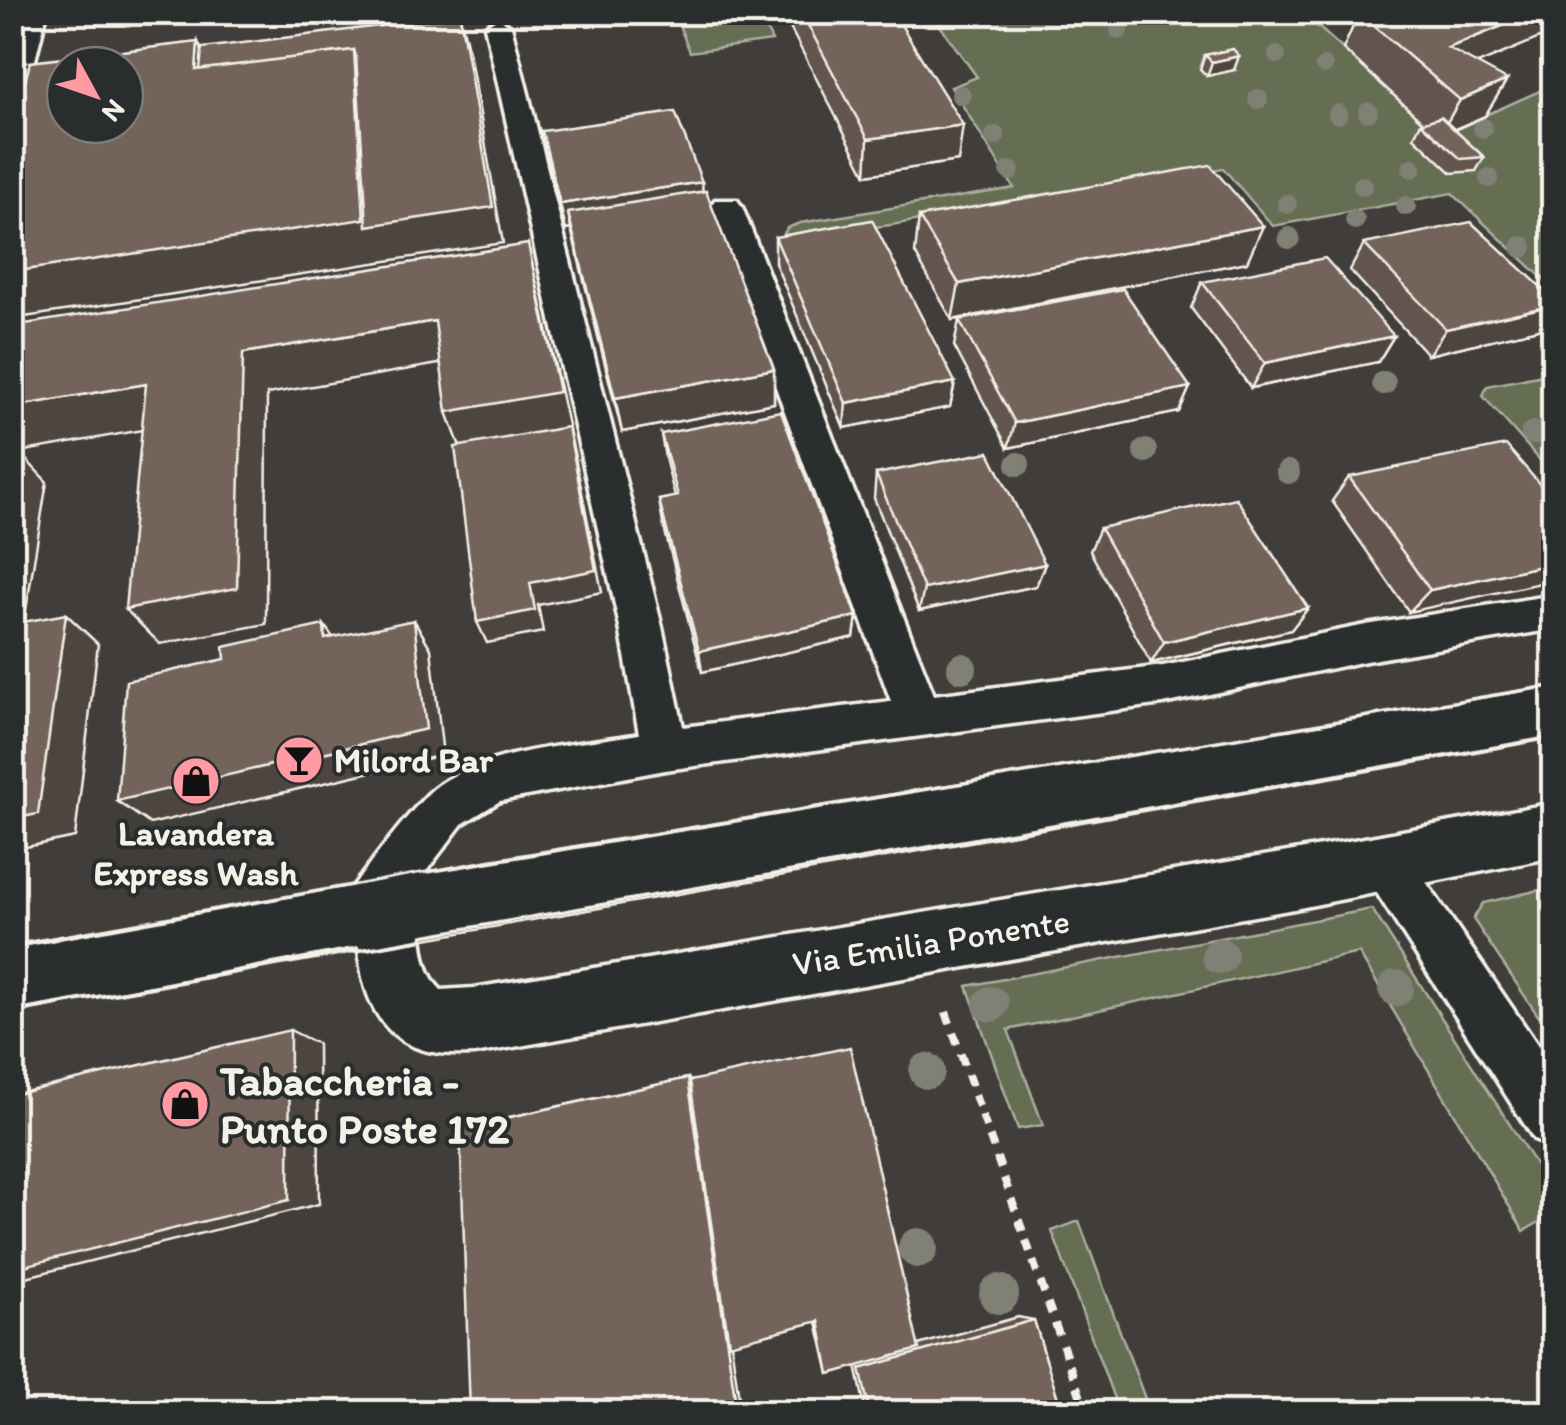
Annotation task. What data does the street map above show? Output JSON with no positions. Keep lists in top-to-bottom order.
{
  "streets": {
    "main road": ["Via Emilia Ponente"]
  },
  "places": {
    "bar": ["Milord Bar"],
    "shop": ["Lavandera Express Wash", "Tabaccheria - Punto Poste 172"]
  },
  "north": "bottom right"
}
